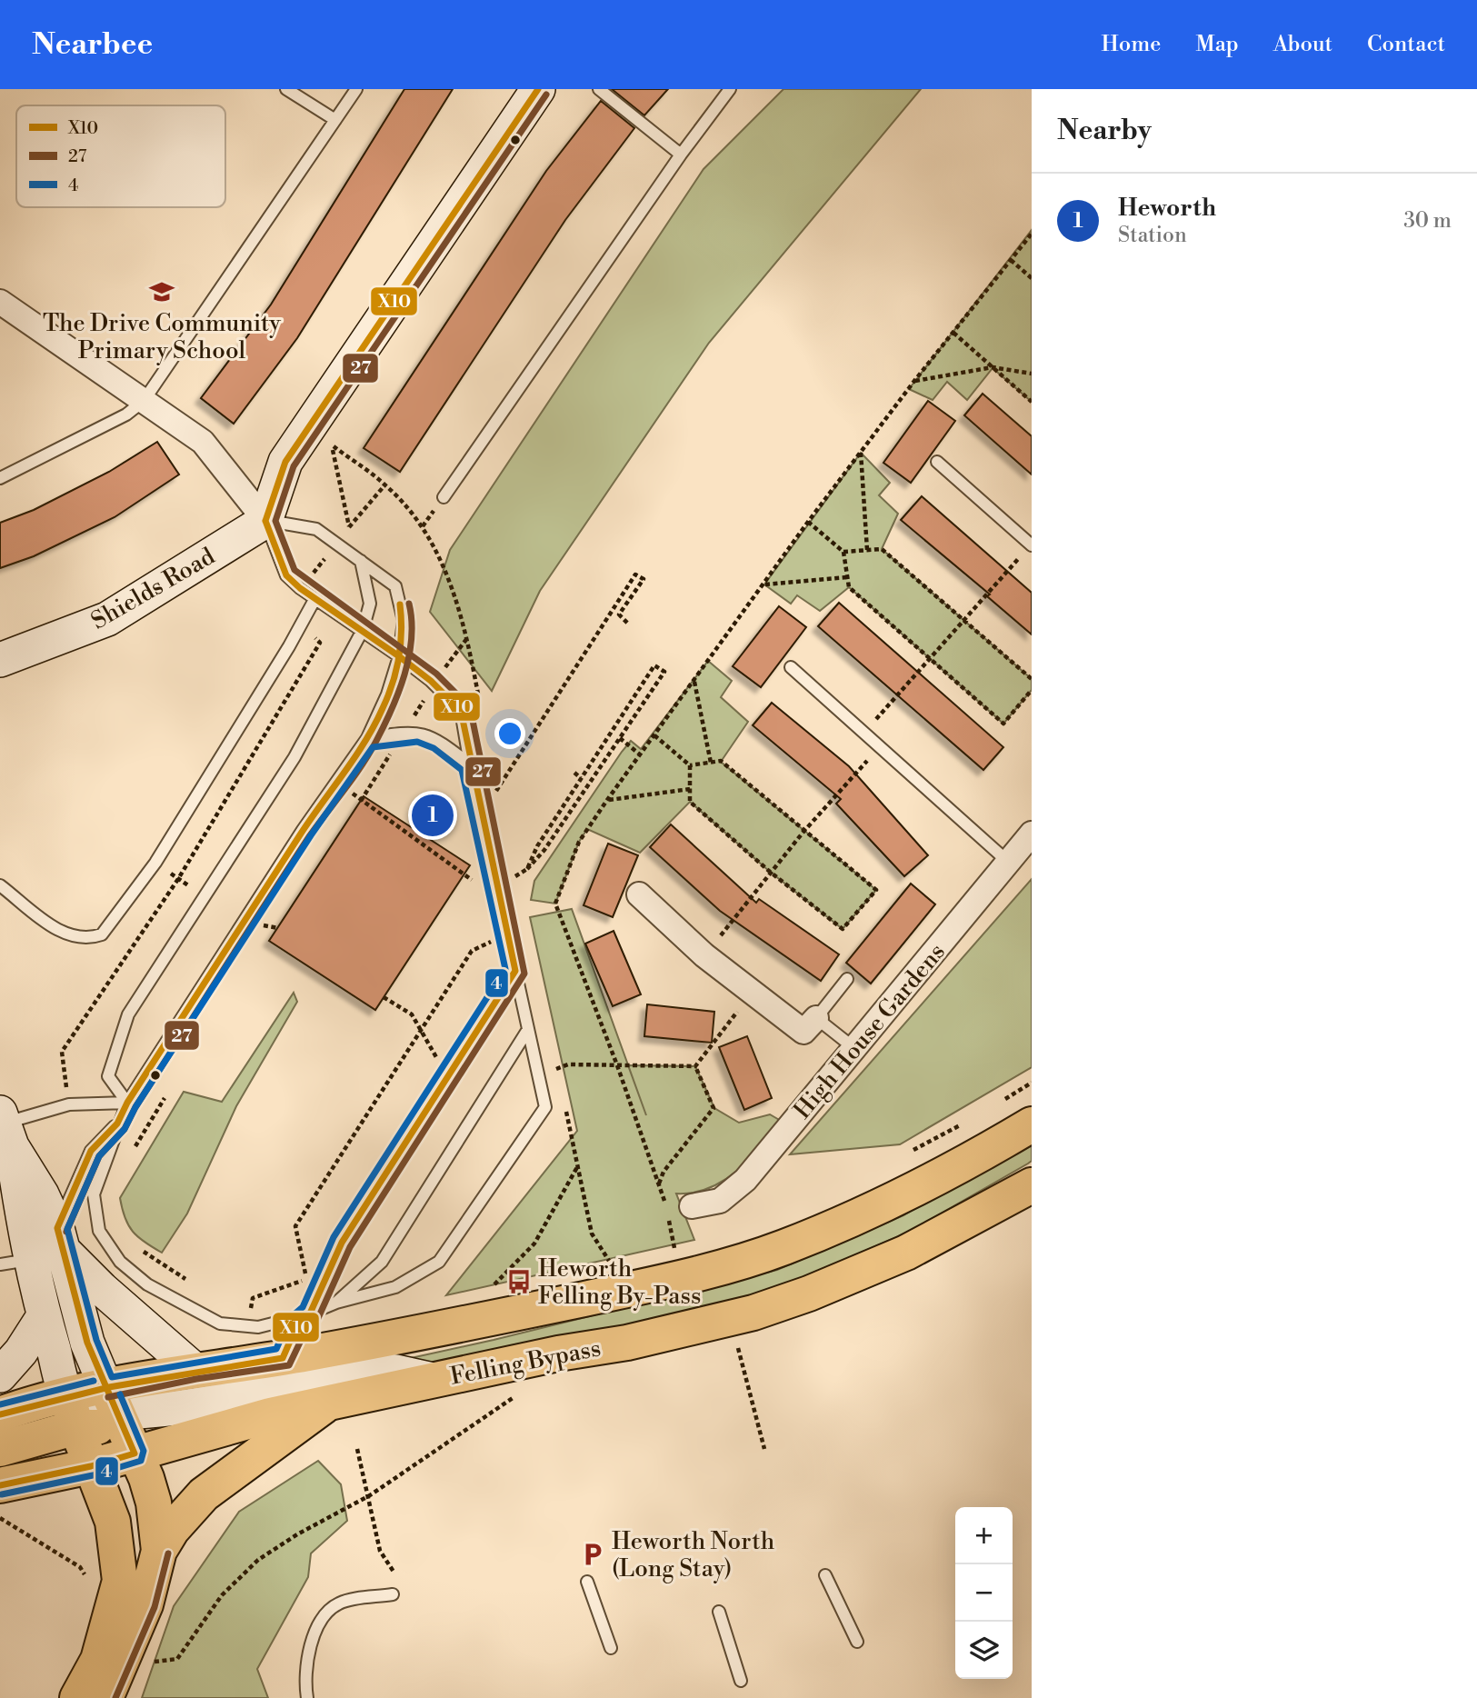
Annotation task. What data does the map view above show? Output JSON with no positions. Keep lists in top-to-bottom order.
{
  "streets": {
    "main road": ["Shields Road", "Felling Bypass"],
    "street": ["High House Gardens"]
  },
  "places": {
    "school or university": ["The Drive Community Primary School"],
    "bus stop": ["Heworth Felling By-Pass"],
    "parking": ["Heworth North (Long Stay)"]
  },
  "lines": ["transit line X10", "transit line 27", "transit line 4"],
  "legend": ["X10", "27", "4"],
  "page": {
    "header": "Nearbee",
    "nav": [
      "Home",
      "Map",
      "About",
      "Contact"
    ],
    "heading": "Nearby",
    "list": [
      {
        "mark": "1",
        "name": "Heworth",
        "note": "Station",
        "value": "30 m"
      }
    ],
    "pins": "1",
    "map_buttons": ["+", "−"]
  }
}
